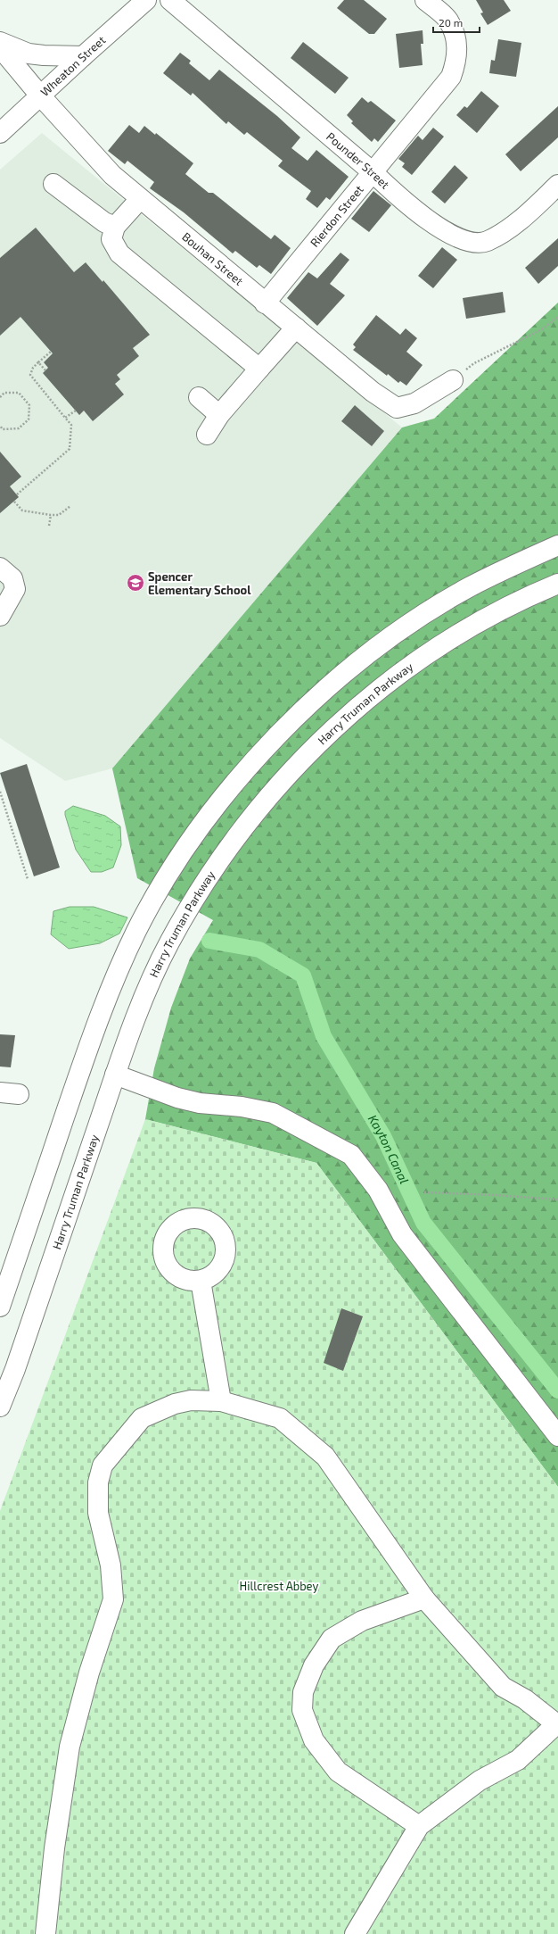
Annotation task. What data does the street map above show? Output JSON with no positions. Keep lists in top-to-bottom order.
{
  "streets": {
    "main road": [
      "Wheaton Street",
      "Pounder Street",
      "Rierdon Street",
      "Bouhan Street",
      "Harry Truman Parkway"
    ]
  },
  "crossings": [
    ["Wheaton Street", "Bouhan Street"],
    ["Pounder Street", "Rierdon Street"],
    ["Rierdon Street", "Bouhan Street"]
  ],
  "water": ["Kayton Canal"],
  "parks": ["Hillcrest Abbey"],
  "places": {
    "school or university": ["Spencer Elementary School"]
  },
  "scale_bar": "20 m"
}
